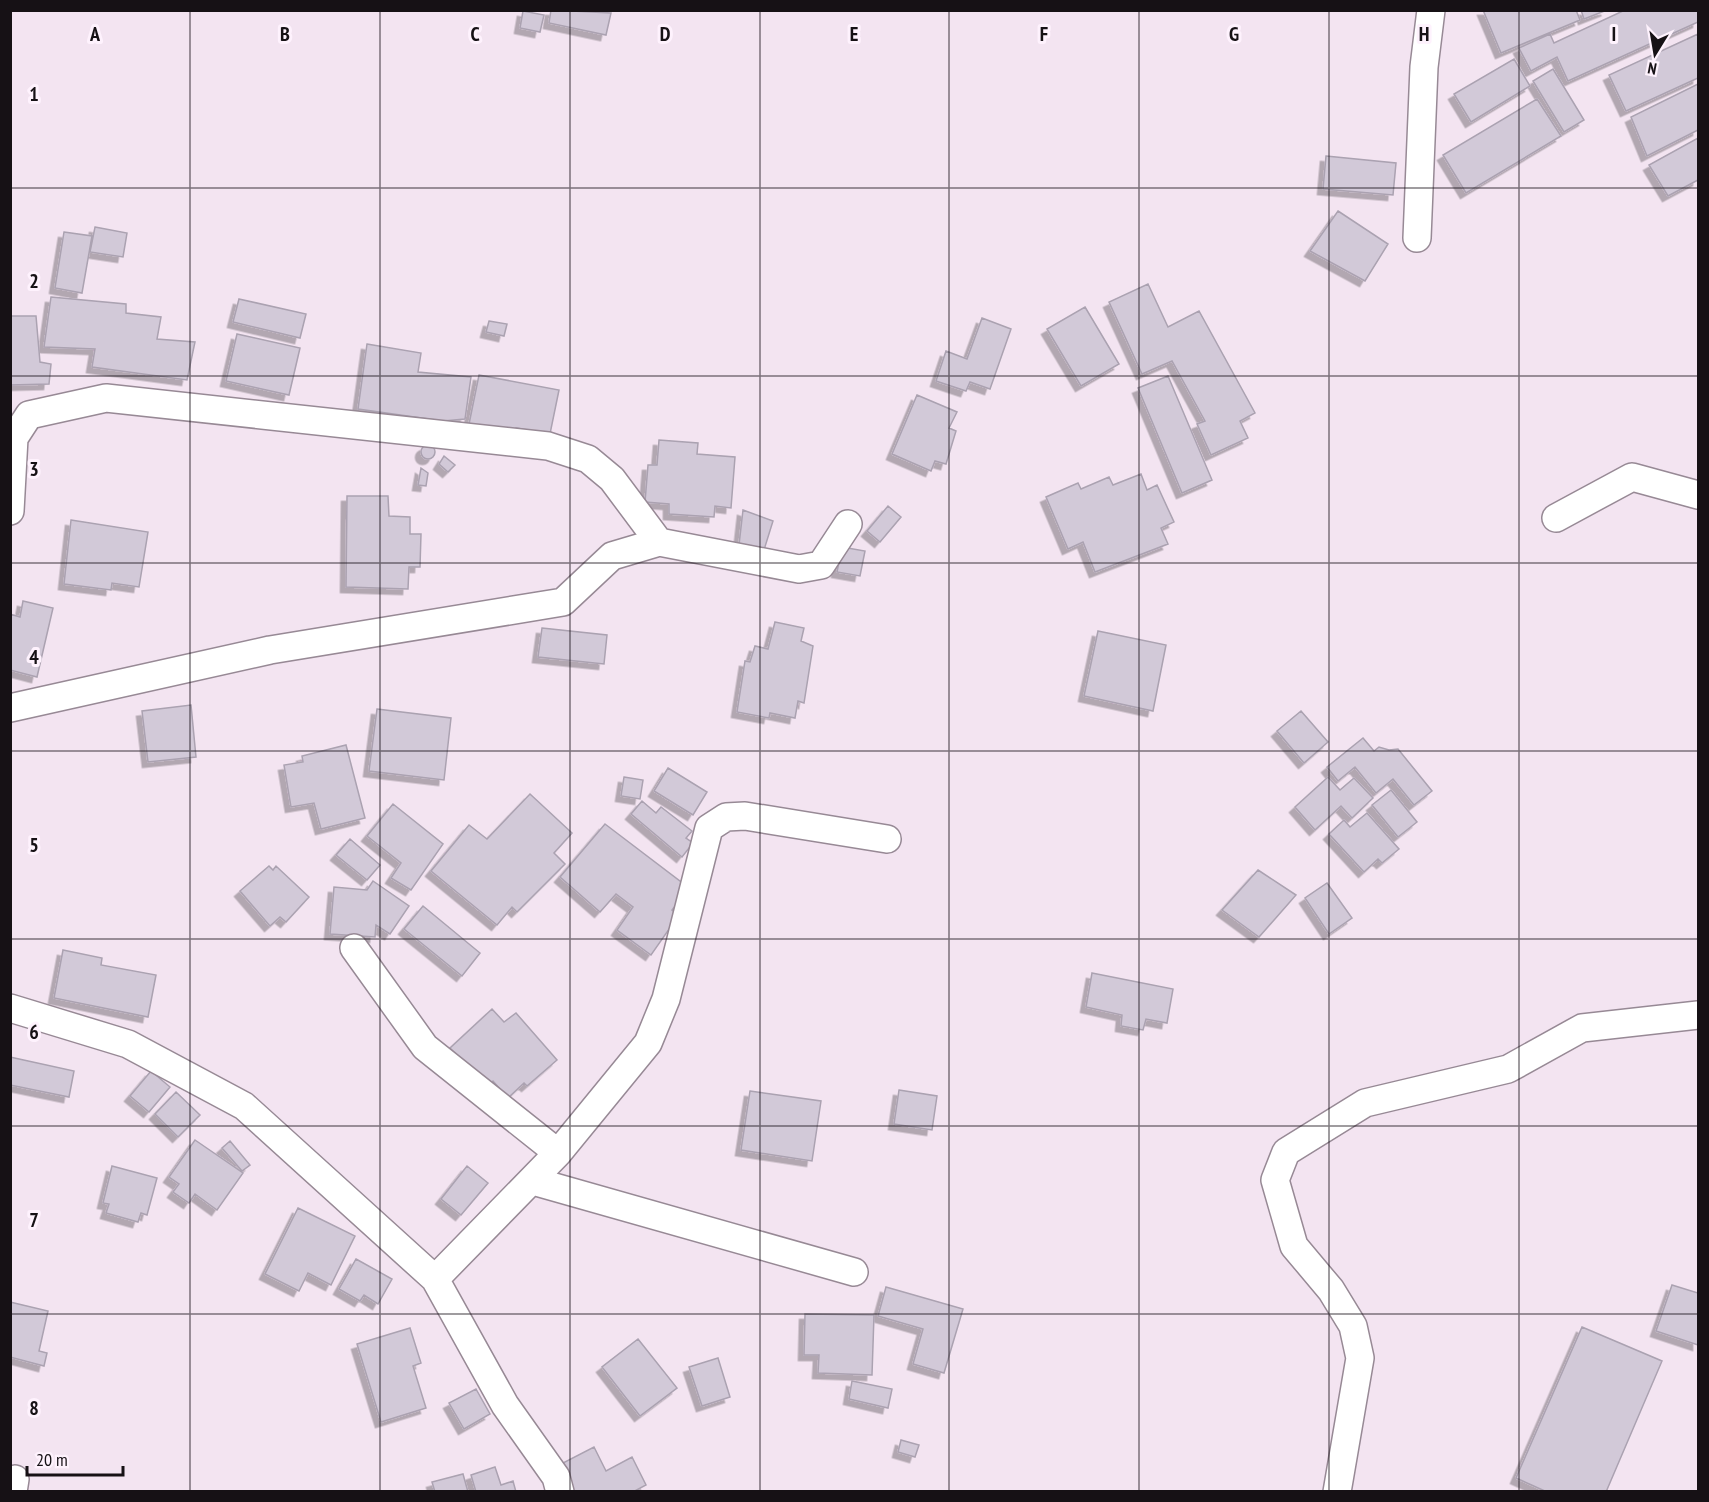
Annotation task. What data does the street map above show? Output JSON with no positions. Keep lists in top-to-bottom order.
{
  "scale_bar": "20 m",
  "north": "bottom",
  "grid": {
    "columns": [
      "A",
      "B",
      "C",
      "D",
      "E",
      "F",
      "G",
      "H",
      "I"
    ],
    "rows": [
      "1",
      "2",
      "3",
      "4",
      "5",
      "6",
      "7",
      "8"
    ]
  }
}
